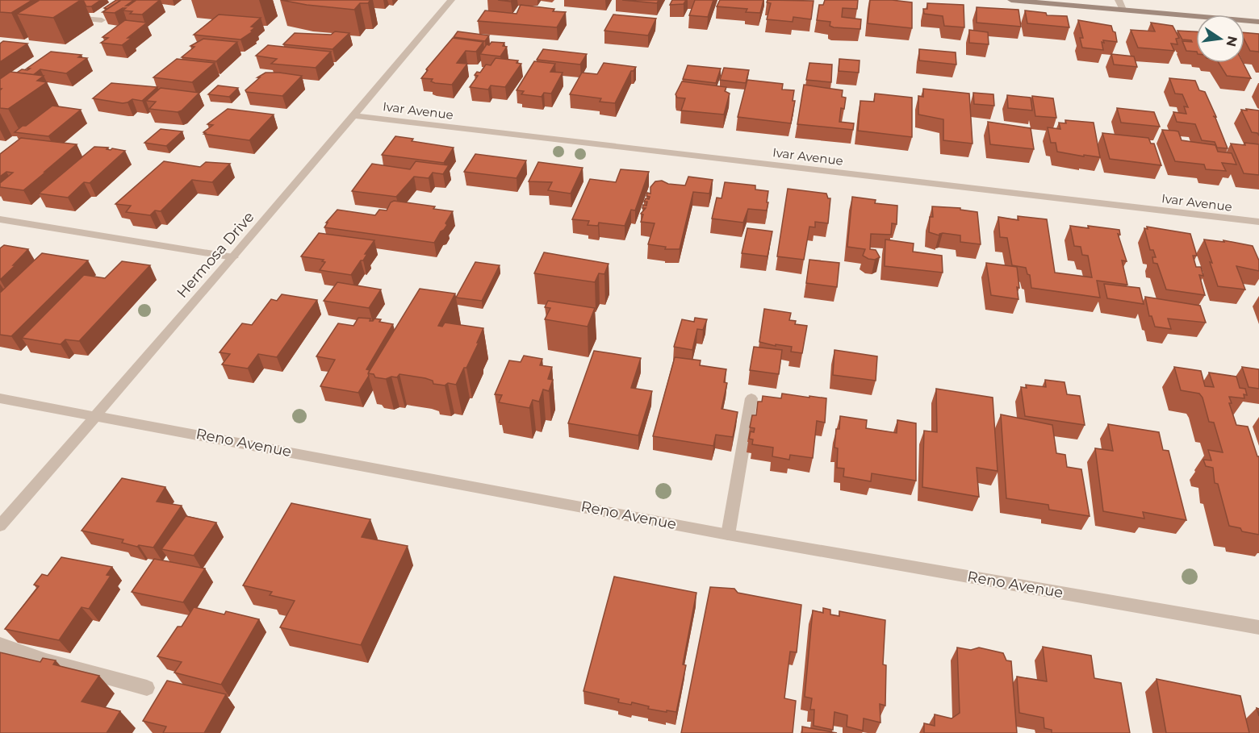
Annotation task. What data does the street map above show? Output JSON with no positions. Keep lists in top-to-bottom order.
{
  "streets": {
    "street": ["Ivar Avenue", "Hermosa Drive", "Reno Avenue"]
  },
  "crossings": [
    ["Ivar Avenue", "Hermosa Drive"],
    ["Hermosa Drive", "Reno Avenue"]
  ],
  "north": "right"
}
